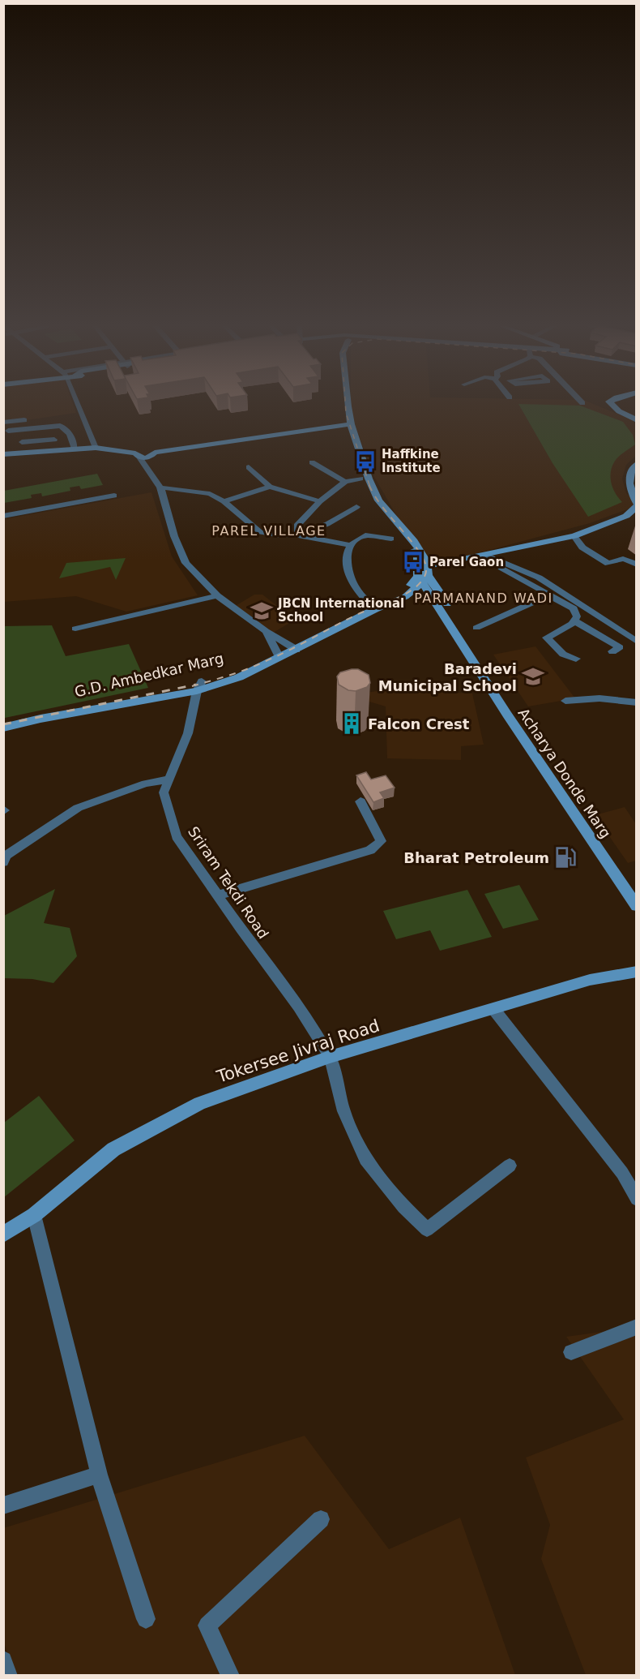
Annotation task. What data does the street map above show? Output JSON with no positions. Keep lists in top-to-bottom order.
{
  "streets": {
    "main road": ["G.D. Ambedkar Marg", "Acharya Donde Marg", "Tokersee Jivraj Road"],
    "street": ["Sriram Tekdi Road"]
  },
  "crossings": [
    ["G.D. Ambedkar Marg", "Sriram Tekdi Road"],
    ["Sriram Tekdi Road", "Tokersee Jivraj Road"]
  ],
  "districts": ["PAREL VILLAGE", "PARMANAND WADI"],
  "places": {
    "bus stop": ["Haffkine Institute", "Parel Gaon"],
    "school or university": ["JBCN International School", "Baradevi Municipal School"],
    "building": ["Falcon Crest"],
    "fuel station": ["Bharat Petroleum"]
  }
}
